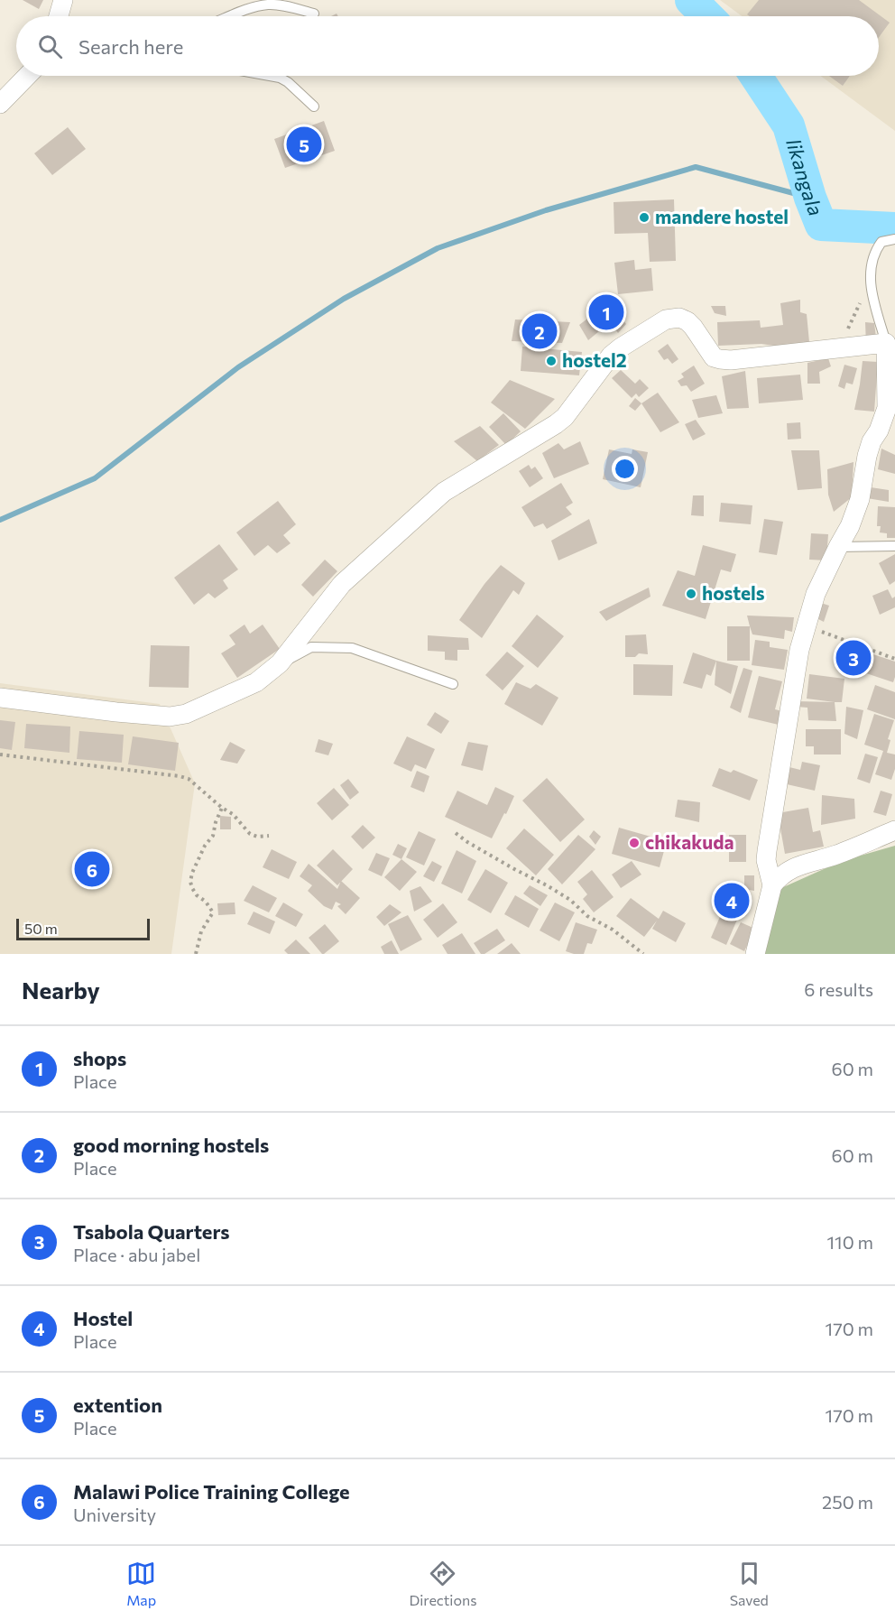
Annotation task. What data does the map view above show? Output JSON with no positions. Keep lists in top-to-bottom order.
{
  "water": ["likangala"],
  "places": [
    "mandere hostel",
    "hostel2",
    "hostels",
    "chikakuda"
  ],
  "scale_bar": "50 m",
  "page": {
    "search": "Search here",
    "pins": [
      "5",
      "1",
      "2",
      "3",
      "6",
      "4"
    ],
    "scale": "50 m",
    "heading": ["Nearby", "6 results"],
    "list": [
      {
        "mark": "1",
        "name": "shops",
        "note": "Place",
        "value": "60 m"
      },
      {
        "mark": "2",
        "name": "good morning hostels",
        "note": "Place",
        "value": "60 m"
      },
      {
        "mark": "3",
        "name": "Tsabola Quarters",
        "note": "Place · abu jabel",
        "value": "110 m"
      },
      {
        "mark": "4",
        "name": "Hostel",
        "note": "Place",
        "value": "170 m"
      },
      {
        "mark": "5",
        "name": "extention",
        "note": "Place",
        "value": "170 m"
      },
      {
        "mark": "6",
        "name": "Malawi Police Training College",
        "note": "University",
        "value": "250 m"
      }
    ],
    "nav": ["Map", "Directions", "Saved"]
  }
}
